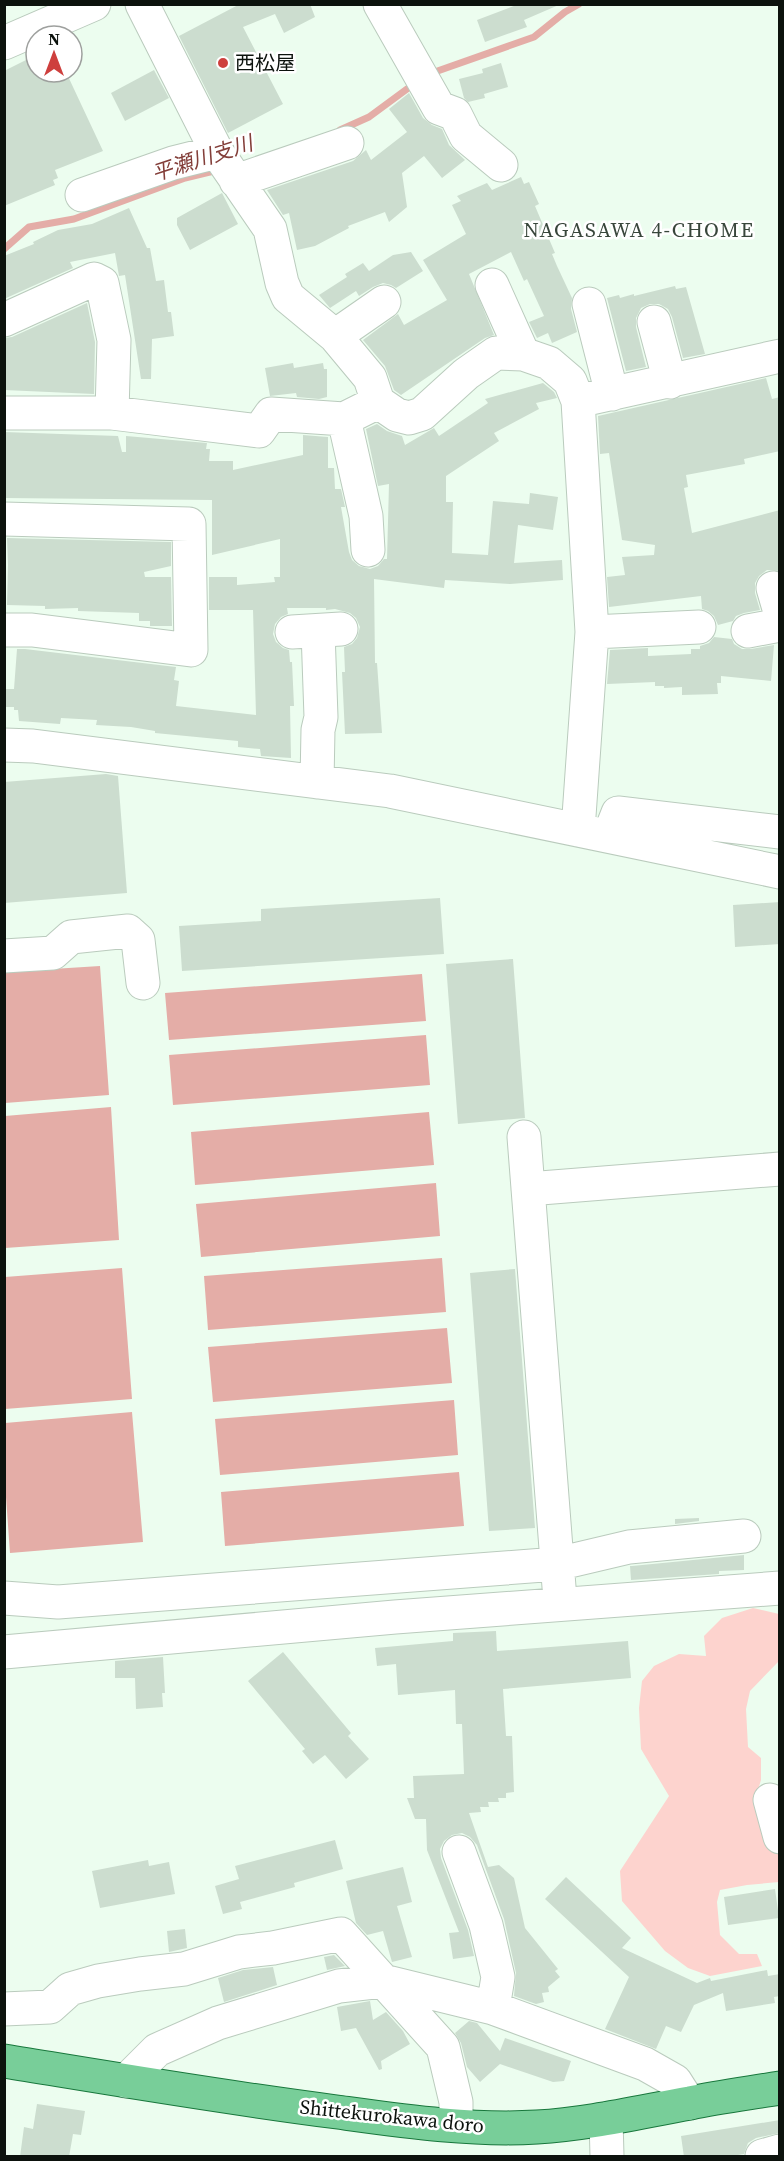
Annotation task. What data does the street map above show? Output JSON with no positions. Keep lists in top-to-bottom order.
{
  "streets": {
    "main road": ["Shittekurokawa doro"]
  },
  "districts": ["NAGASAWA 4-CHOME"],
  "water": ["平瀬川支川"],
  "places": ["西松屋"],
  "north": "top"
}
